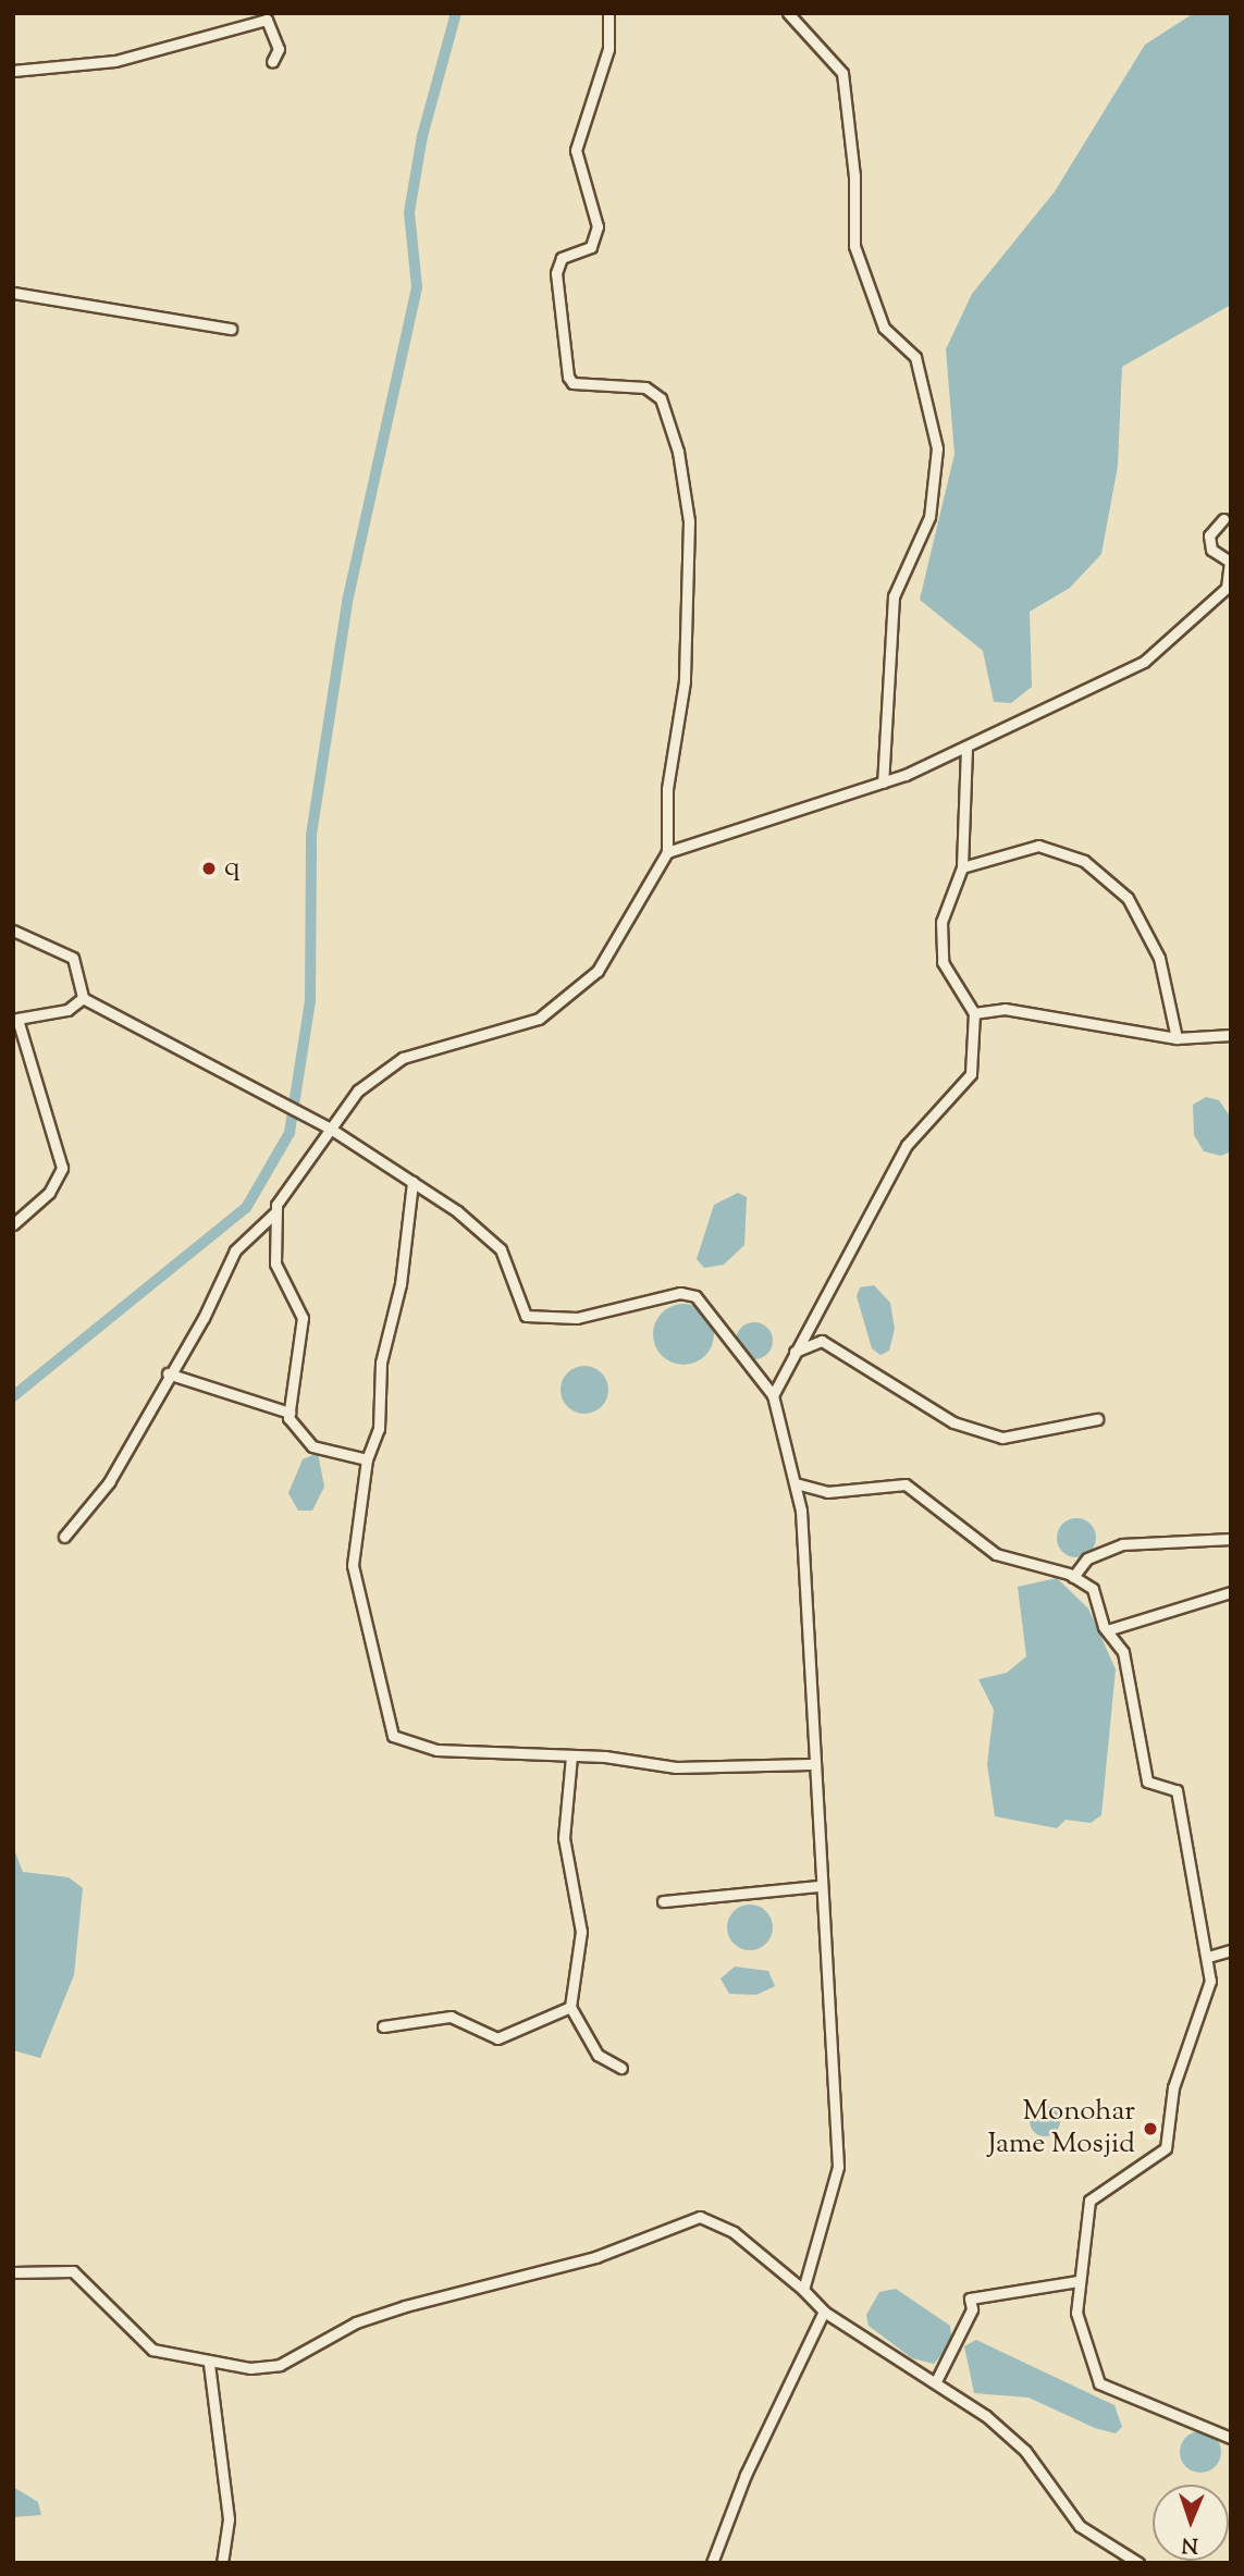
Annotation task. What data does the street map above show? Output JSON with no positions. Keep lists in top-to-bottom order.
{
  "places": ["q", "Monohar Jame Mosjid"],
  "north": "bottom"
}
